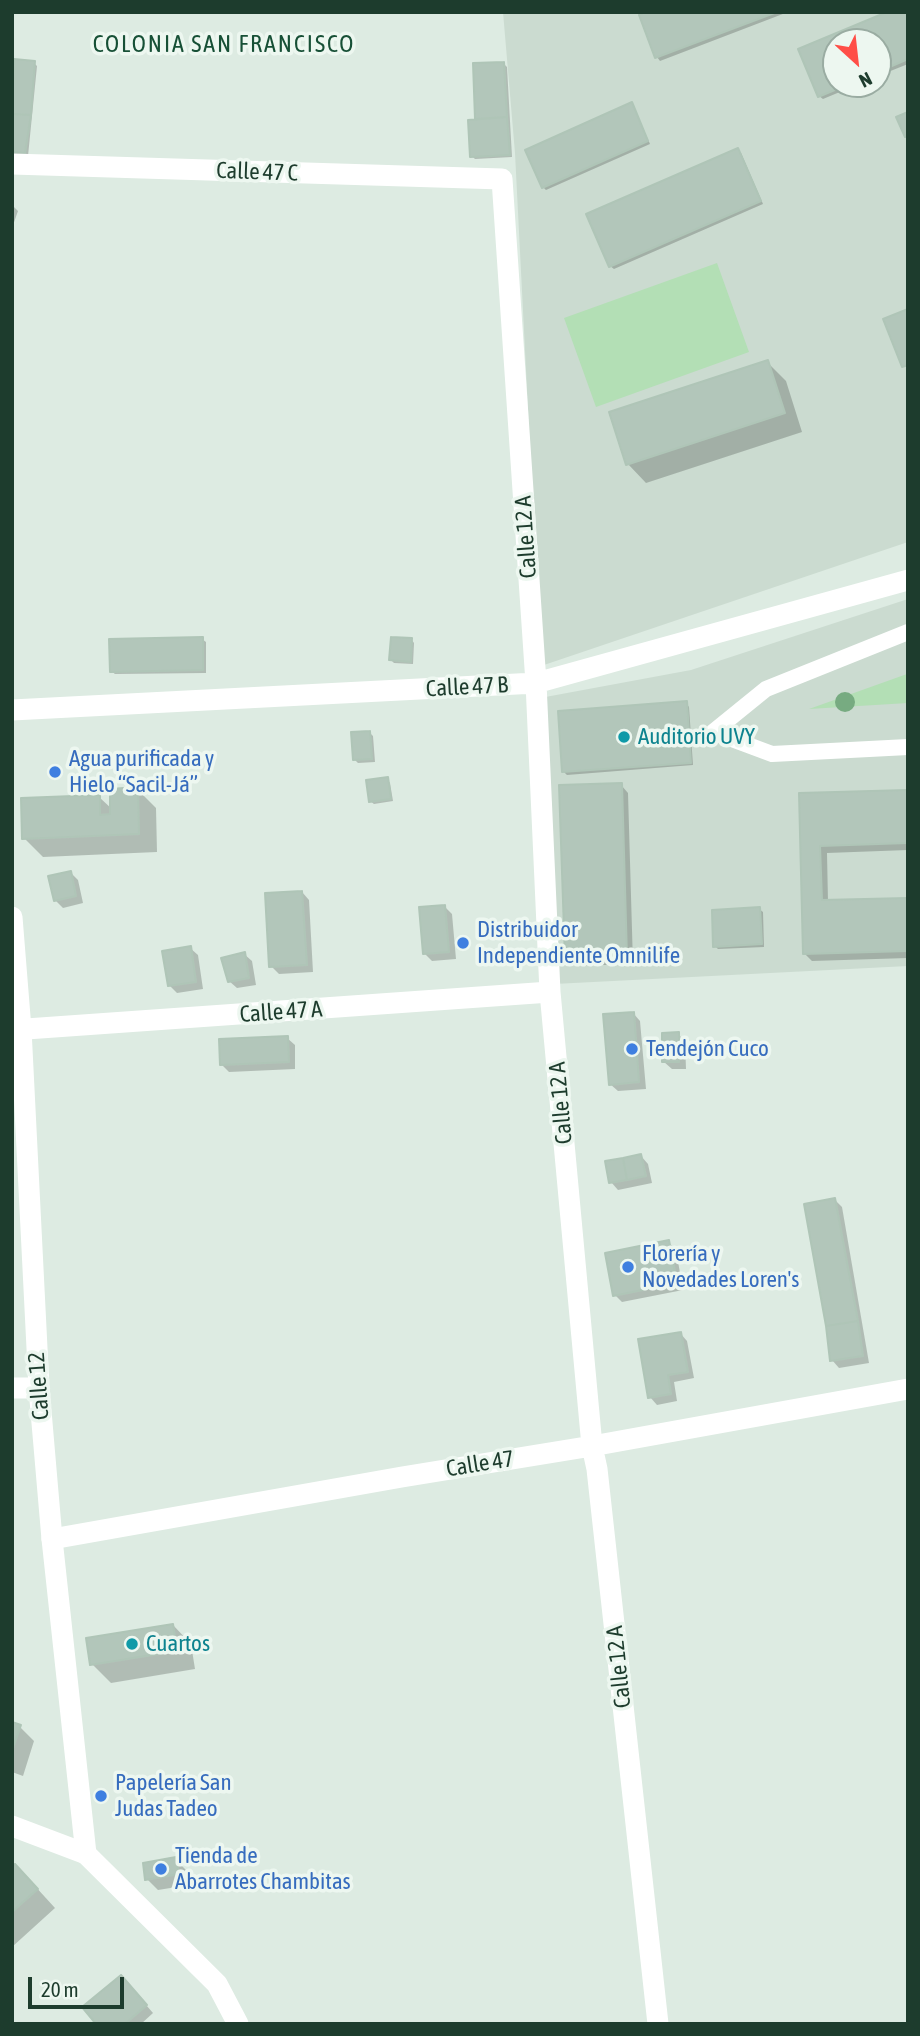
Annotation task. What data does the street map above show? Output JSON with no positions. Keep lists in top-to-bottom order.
{
  "streets": {
    "street": [
      "Calle 47 C",
      "Calle 12 A",
      "Calle 47 B",
      "Calle 47 A",
      "Calle 12",
      "Calle 47"
    ]
  },
  "crossings": [
    ["Calle 47 C", "Calle 12 A"],
    ["Calle 12 A", "Calle 47 B"],
    ["Calle 12 A", "Calle 47 A"],
    ["Calle 12 A", "Calle 47"],
    ["Calle 47 A", "Calle 12"],
    ["Calle 12", "Calle 47"]
  ],
  "districts": ["COLONIA SAN FRANCISCO"],
  "places": [
    "Auditorio UVY",
    "Agua purificada y Hielo “Sacil-Já”",
    "Distribuidor Independiente Omnilife",
    "Tendejón Cuco",
    "Florería y Novedades Loren's",
    "Cuartos",
    "Papelería San Judas Tadeo",
    "Tienda de Abarrotes Chambitas"
  ],
  "scale_bar": "20 m",
  "north": "bottom right"
}
